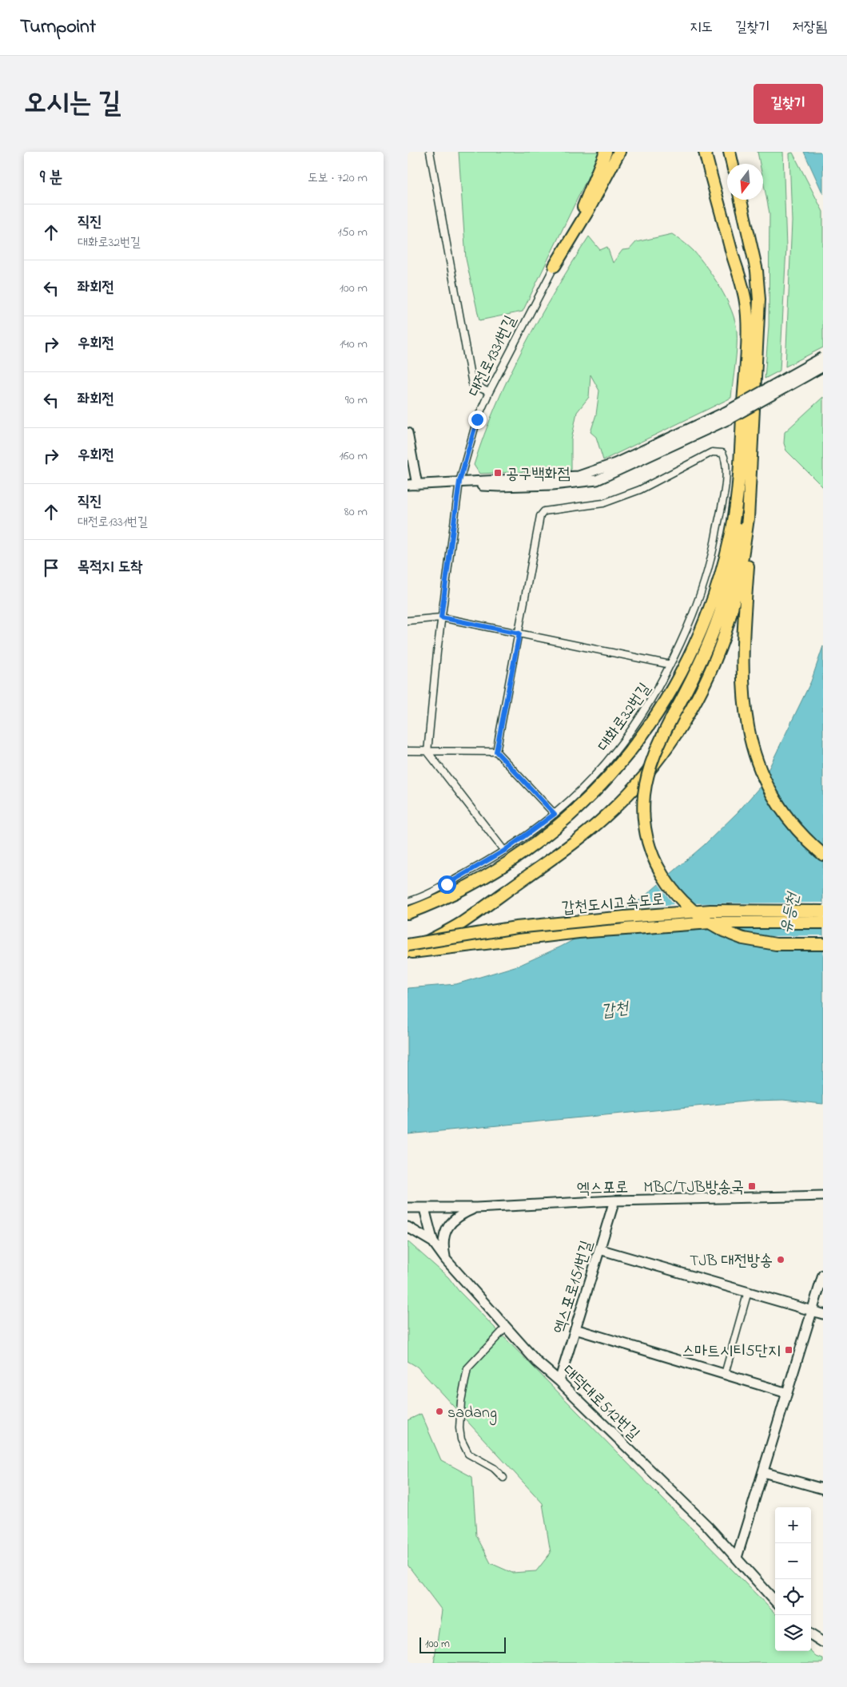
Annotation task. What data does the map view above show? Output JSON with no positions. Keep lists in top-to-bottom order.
{
  "streets": {
    "highway": ["갑천도시고속도로"],
    "street": [
      "대전로1331번길",
      "대화로32번길",
      "엑스포로",
      "엑스포로151번길",
      "대덕대로512번길"
    ]
  },
  "crossings": [
    ["엑스포로", "엑스포로151번길"],
    ["엑스포로", "대덕대로512번길"],
    ["엑스포로151번길", "대덕대로512번길"]
  ],
  "water": ["유등천", "갑천"],
  "places": {
    "transit": ["공구백화점", "MBC/TJB방송국", "스마트시티5단지"],
    "other": ["TJB 대전방송", "sadang"]
  },
  "scale_bar": "100 m",
  "north": "bottom",
  "page": {
    "header": "Turnpoint",
    "nav": ["지도", "길찾기", "저장됨"],
    "title": "오시는 길",
    "buttons": "길찾기",
    "heading": ["9 분", "도보 · 720 m"],
    "list": [
      ["직진", "대화로32번길", "150 m"],
      ["좌회전", "100 m"],
      ["우회전", "140 m"],
      ["좌회전", "90 m"],
      ["우회전", "160 m"],
      ["직진", "대전로1331번길", "80 m"],
      "목적지 도착"
    ],
    "map_buttons": ["+", "−"],
    "scale": "100 m"
  }
}
